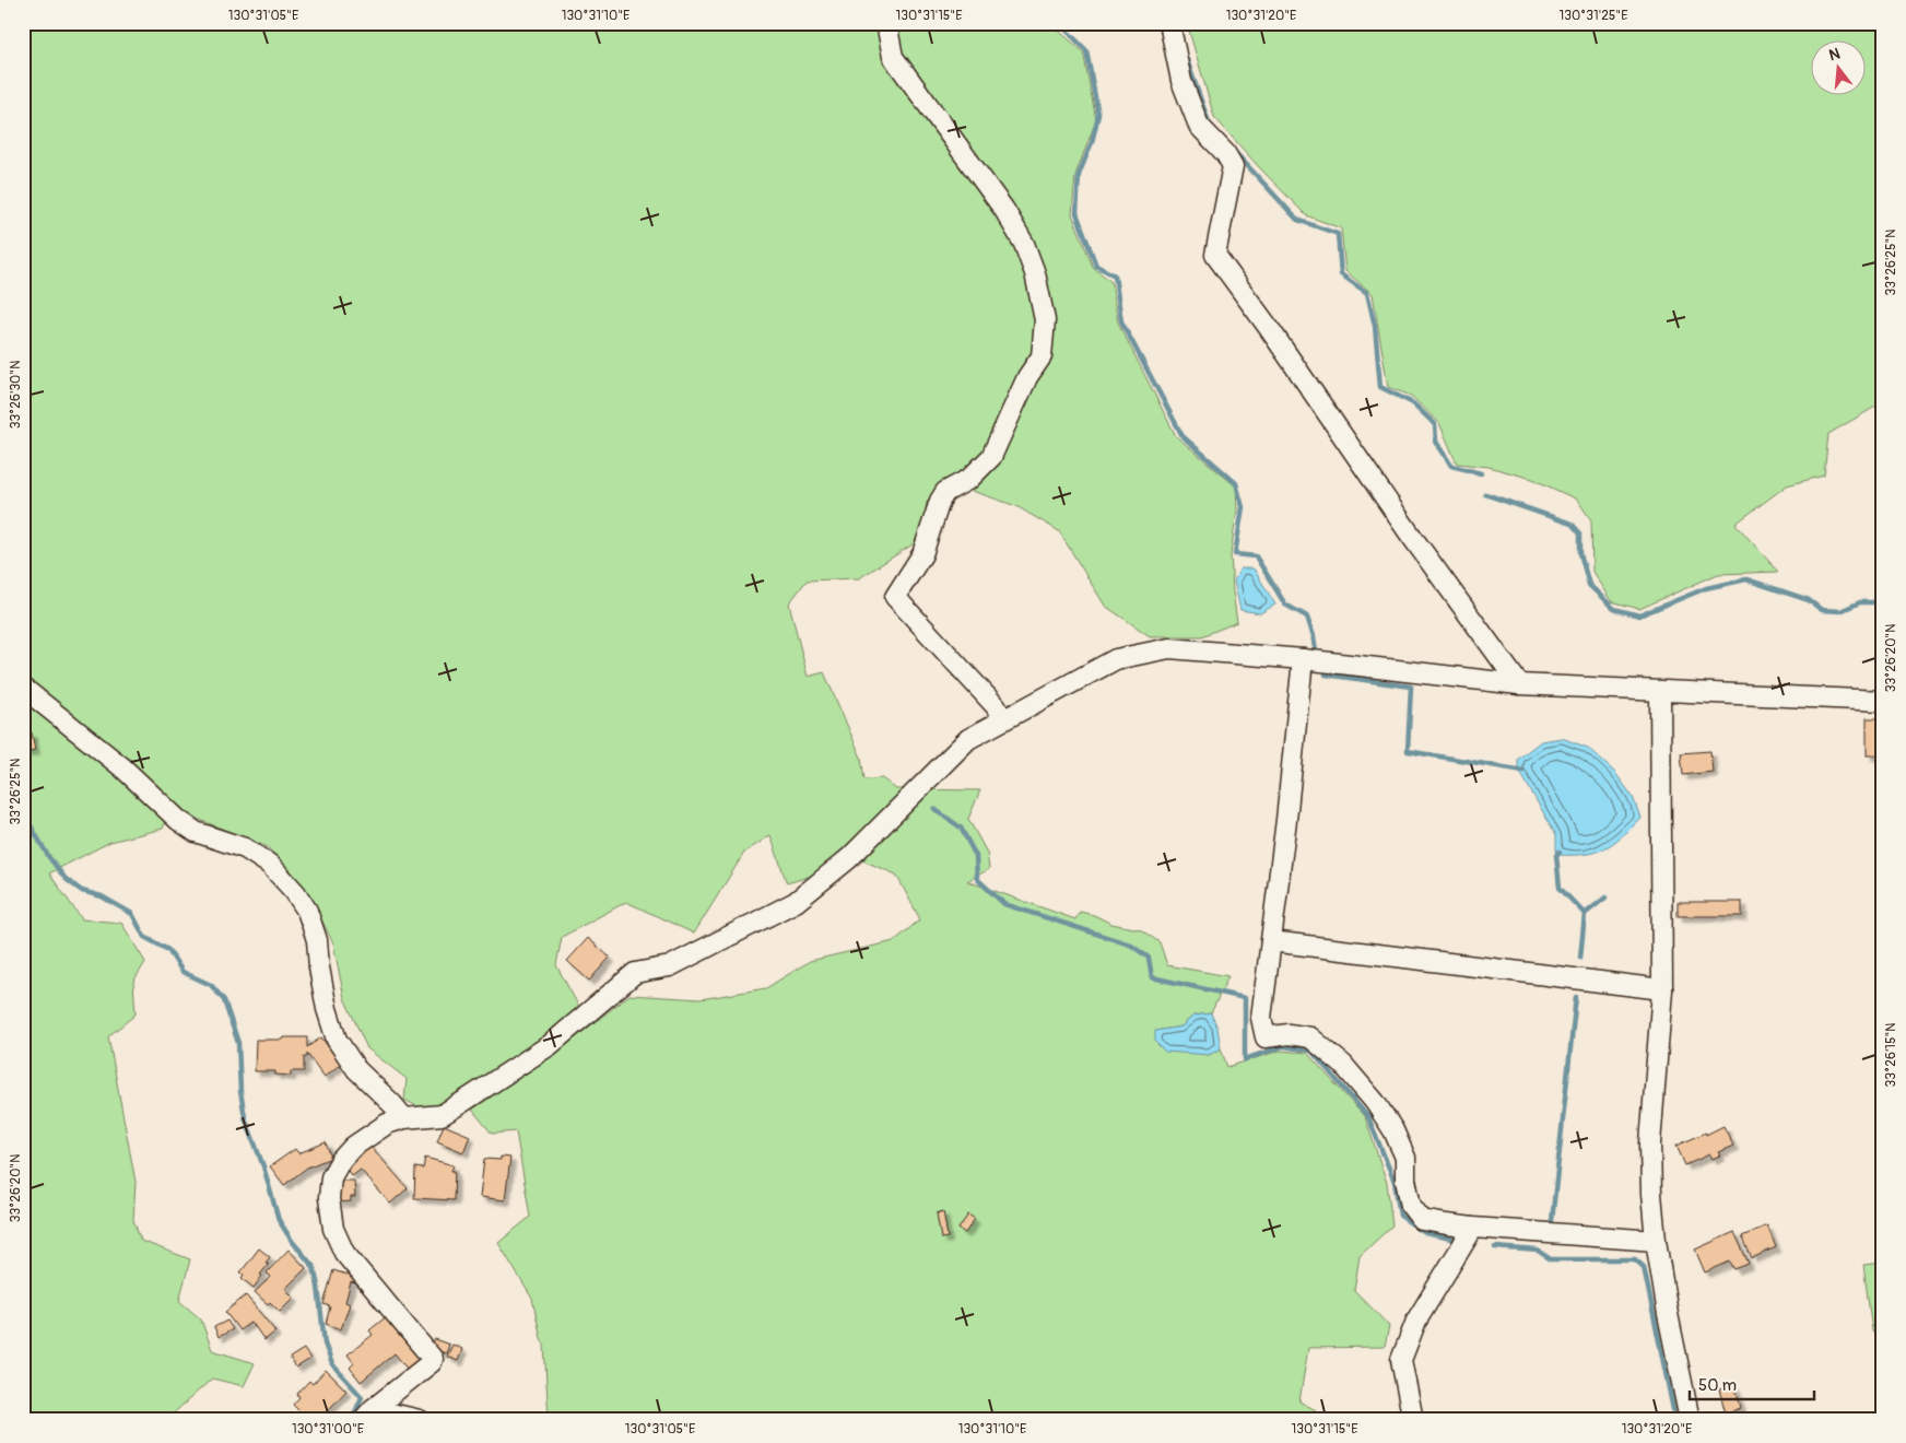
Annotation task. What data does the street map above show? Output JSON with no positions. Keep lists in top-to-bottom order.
{
  "scale_bar": "50 m",
  "north": "top",
  "coordinates": [
    "130°31'05\"E",
    "130°31'10\"E",
    "130°31'15\"E",
    "130°31'20\"E",
    "130°31'25\"E",
    "33°26'25\"N",
    "33°26'30\"N",
    "33°26'20\"N",
    "33°26'15\"N",
    "130°31'00\"E"
  ]
}
